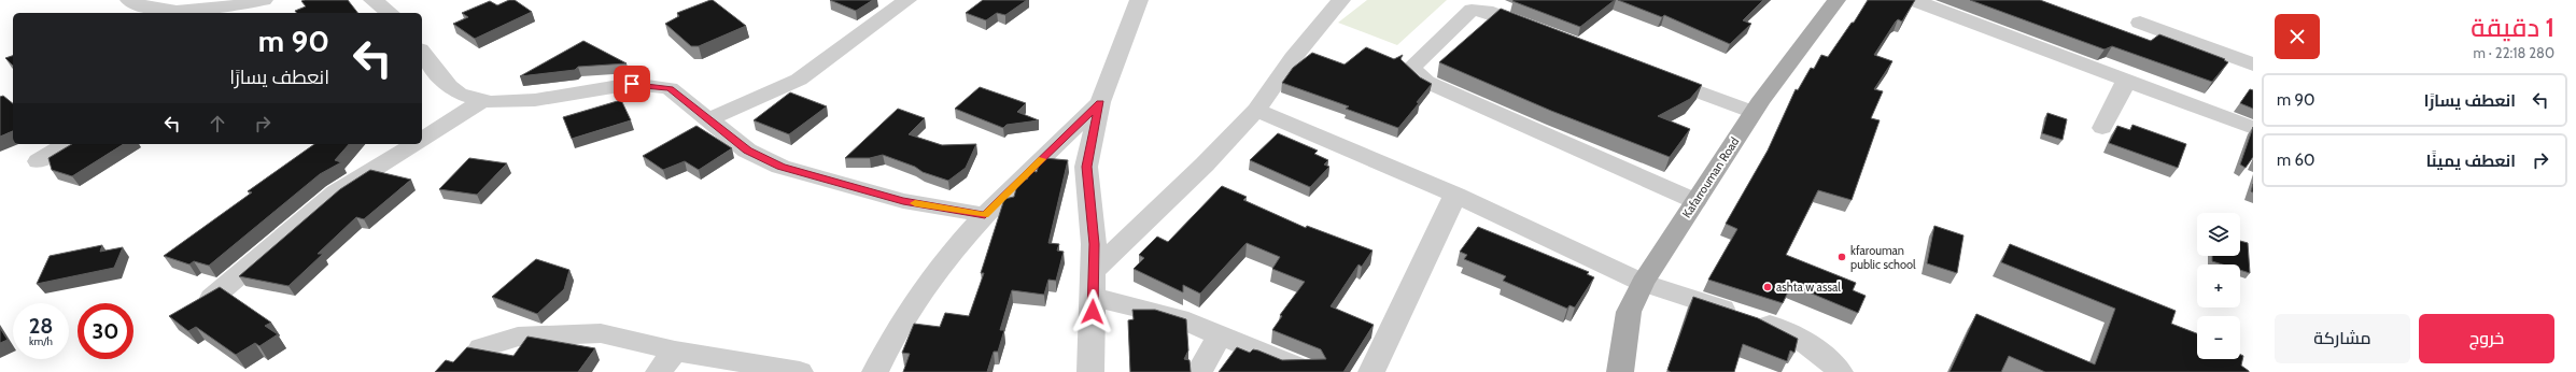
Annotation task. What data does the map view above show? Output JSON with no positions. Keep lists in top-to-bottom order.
{
  "streets": {
    "main road": ["Kafarrouman Road"]
  },
  "places": ["kfarouman public school", "ashta w assal"],
  "page": {
    "heading": ["1 دقيقة", "280 m · 22:18"],
    "turn": ["90 m", "انعطف يسارًا"],
    "list": [
      {
        "name": "انعطف يسارًا",
        "value": "90 m"
      },
      {
        "name": "انعطف يمينًا",
        "value": "60 m"
      }
    ],
    "map_buttons": ["+", "−"],
    "speed": "28 km/h",
    "limit": "30",
    "buttons": ["خروج", "مشاركة"]
  }
}
